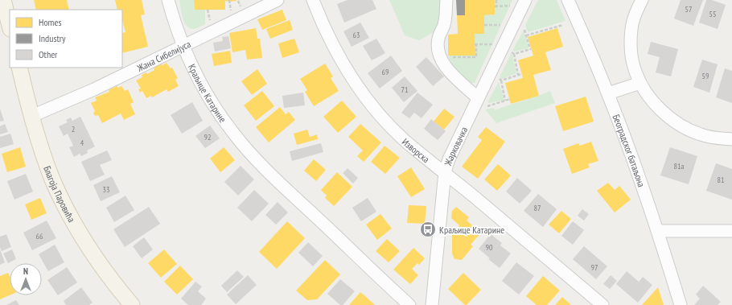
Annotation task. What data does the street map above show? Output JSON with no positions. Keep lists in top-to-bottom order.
{
  "streets": {
    "main road": ["Благоја Паровића"],
    "street": [
      "Жана Сибелијуса",
      "Краљице Катарине",
      "Жарковачка",
      "Изворска",
      "Београдског батаљона"
    ]
  },
  "crossings": [
    ["Жана Сибелијуса", "Краљице Катарине"],
    ["Жана Сибелијуса", "Благоја Паровића"],
    ["Жарковачка", "Изворска"]
  ],
  "places": {
    "bus stop": ["Краљице Катарине"]
  },
  "house_numbers": [
    "57",
    "55",
    "63",
    "69",
    "59",
    "71",
    "2",
    "92",
    "4",
    "81a",
    "81",
    "33",
    "87",
    "66",
    "90",
    "97"
  ],
  "legend": ["Homes", "Industry", "Other"],
  "north": "top"
}
